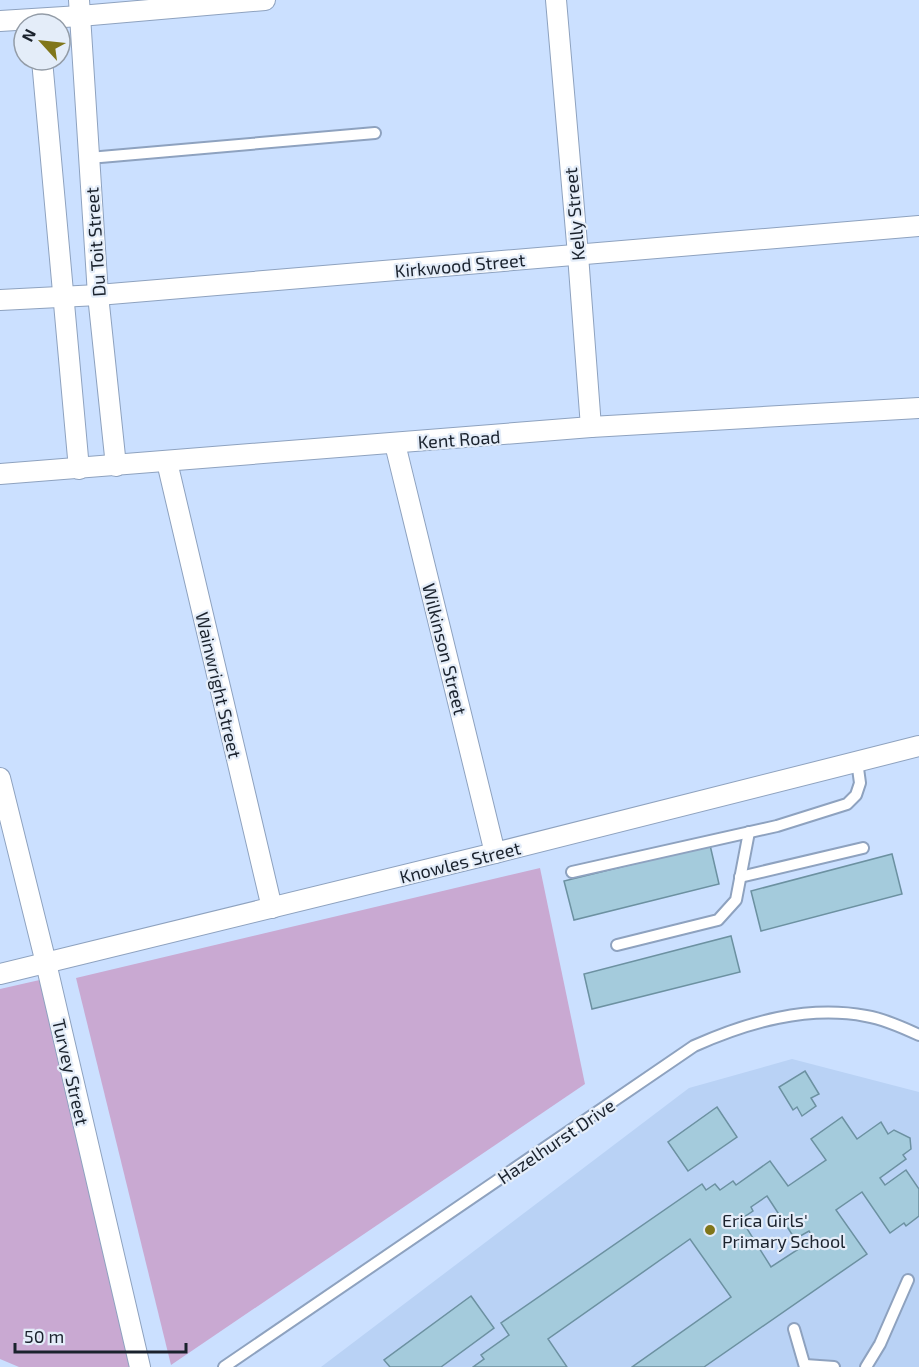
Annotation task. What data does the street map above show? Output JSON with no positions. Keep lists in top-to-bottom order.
{
  "streets": {
    "street": [
      "Kelly Street",
      "Du Toit Street",
      "Kirkwood Street",
      "Kent Road",
      "Wilkinson Street",
      "Wainwright Street",
      "Knowles Street",
      "Turvey Street"
    ],
    "lane": ["Hazelhurst Drive"]
  },
  "crossings": [
    ["Kelly Street", "Kirkwood Street"],
    ["Kelly Street", "Kent Road"],
    ["Du Toit Street", "Kirkwood Street"],
    ["Du Toit Street", "Kent Road"],
    ["Kent Road", "Wilkinson Street"],
    ["Kent Road", "Wainwright Street"],
    ["Wilkinson Street", "Knowles Street"],
    ["Wainwright Street", "Knowles Street"],
    ["Knowles Street", "Turvey Street"]
  ],
  "places": ["Erica Girls' Primary School"],
  "scale_bar": "50 m",
  "north": "top left"
}
